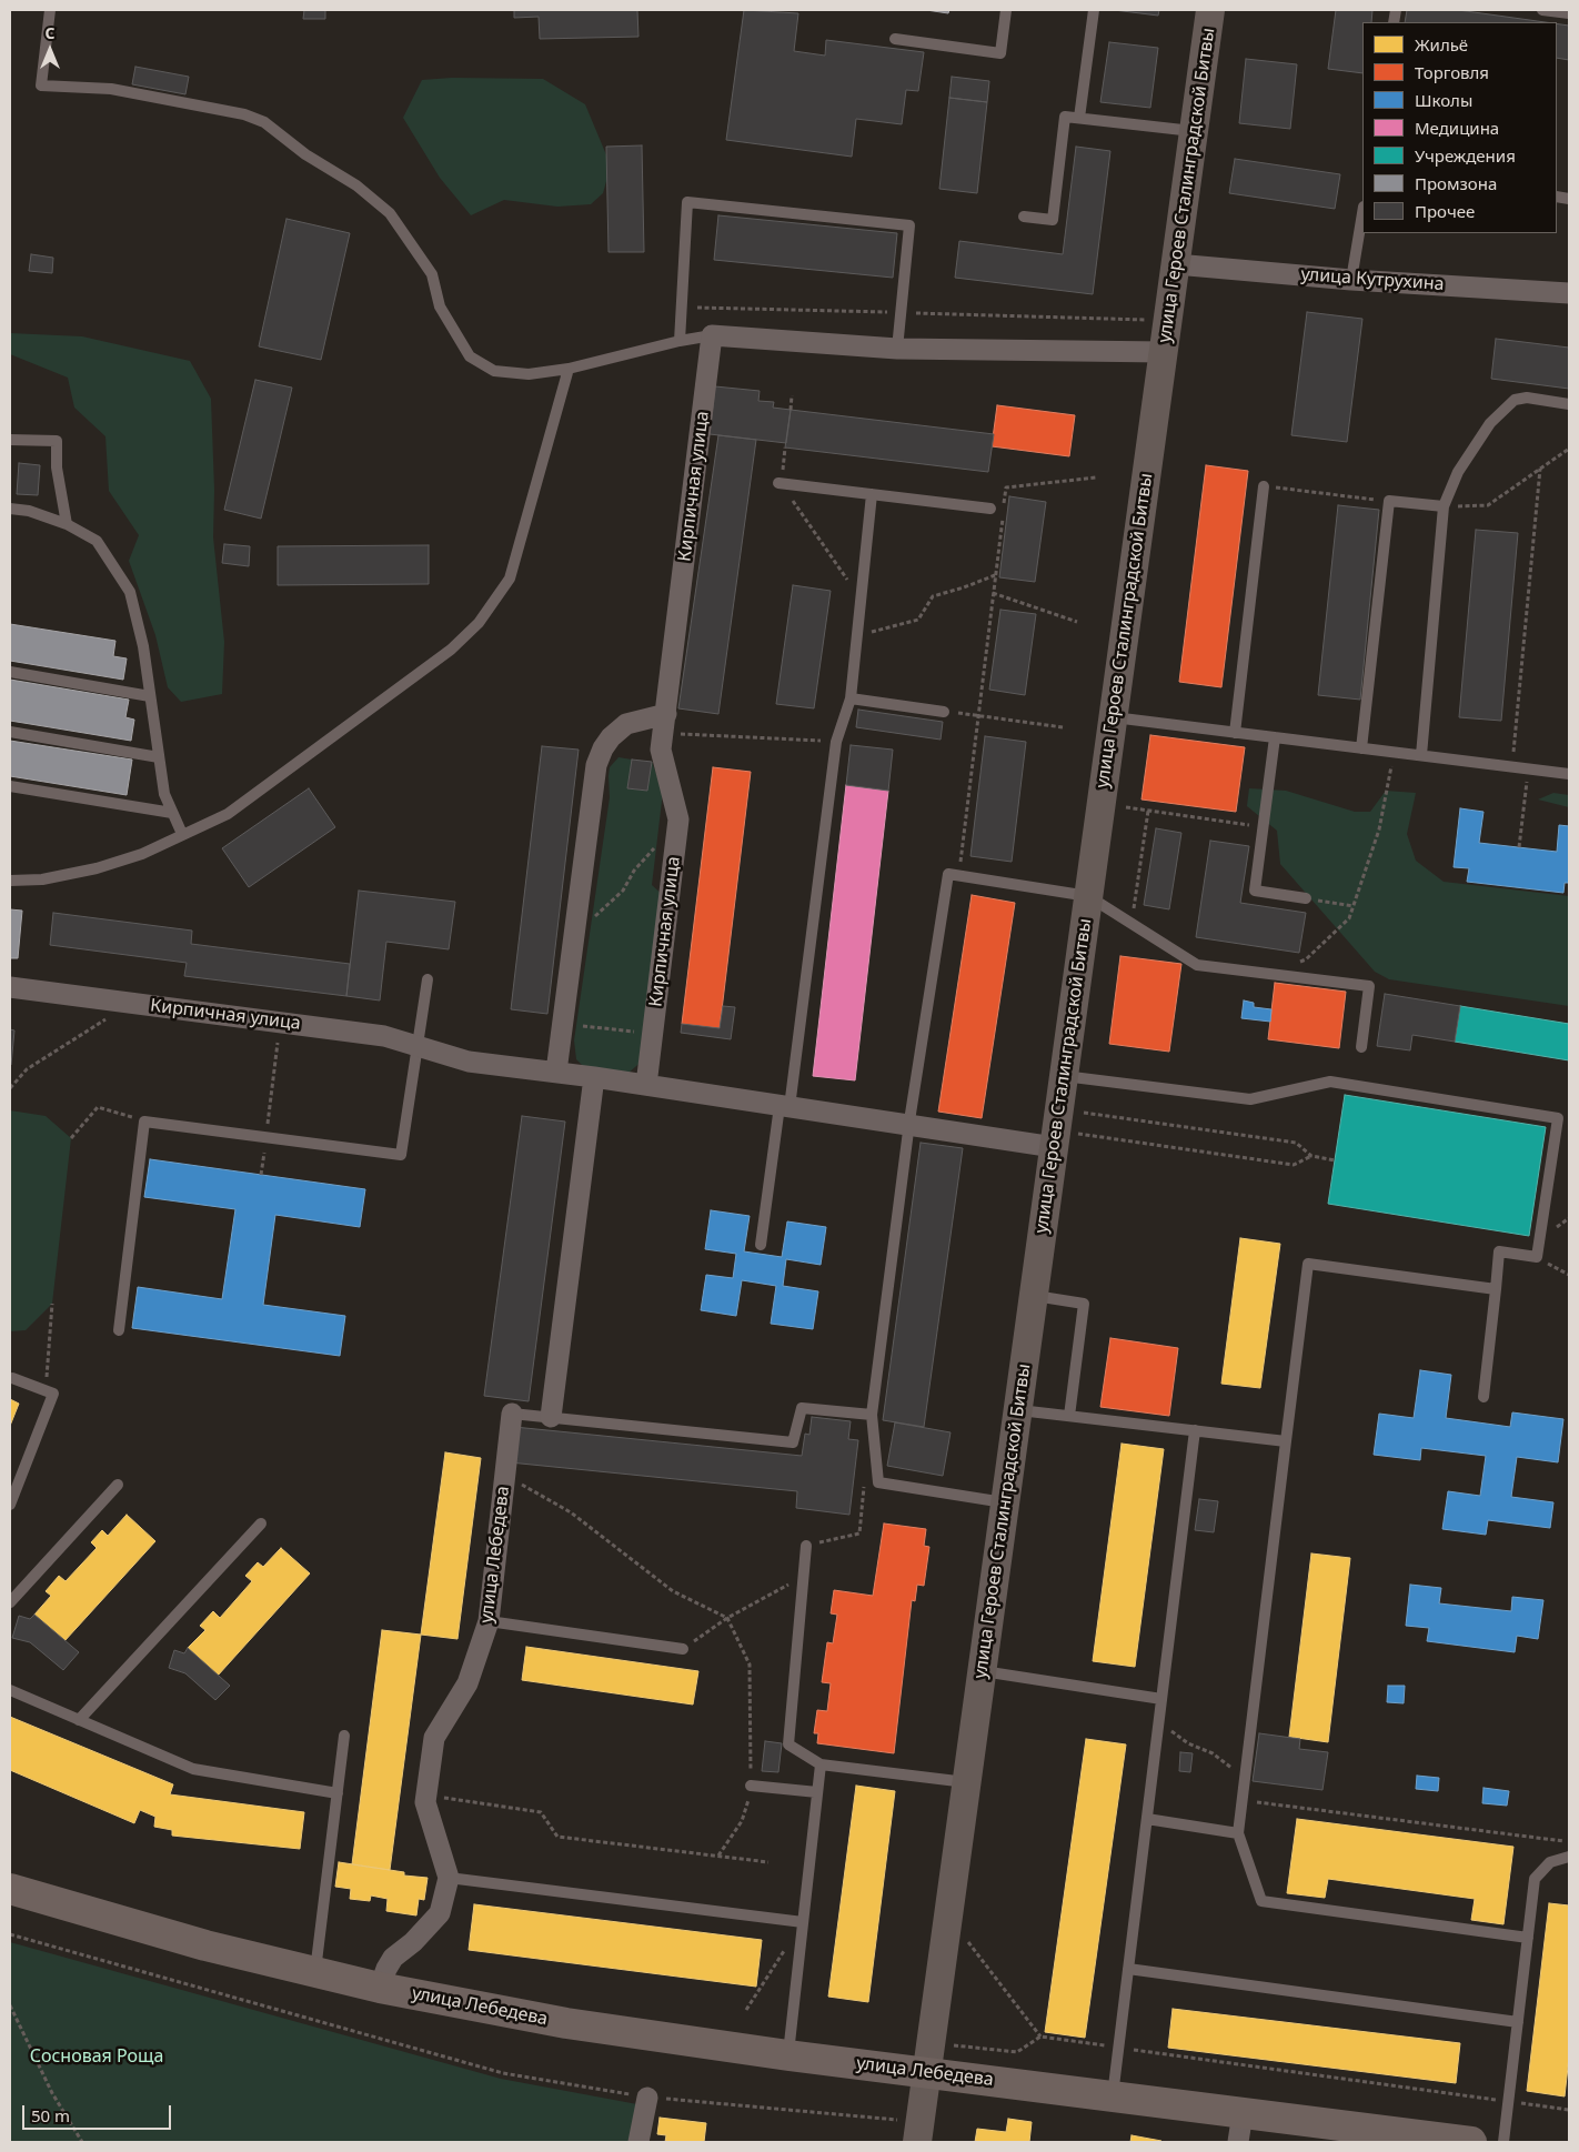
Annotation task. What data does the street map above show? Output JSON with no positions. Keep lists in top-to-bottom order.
{
  "streets": {
    "main road": ["улица Лебедева"],
    "street": ["улица Героев Сталинградской Битвы", "улица Кутрухина", "Кирпичная улица"]
  },
  "crossings": [
    ["улица Героев Сталинградской Битвы", "улица Кутрухина"],
    ["улица Героев Сталинградской Битвы", "Кирпичная улица"],
    ["улица Героев Сталинградской Битвы", "улица Лебедева"]
  ],
  "parks": ["Сосновая Роща"],
  "legend": [
    "Жильё",
    "Торговля",
    "Школы",
    "Медицина",
    "Учреждения",
    "Промзона",
    "Прочее"
  ],
  "scale_bar": "50 m",
  "north": "top"
}
